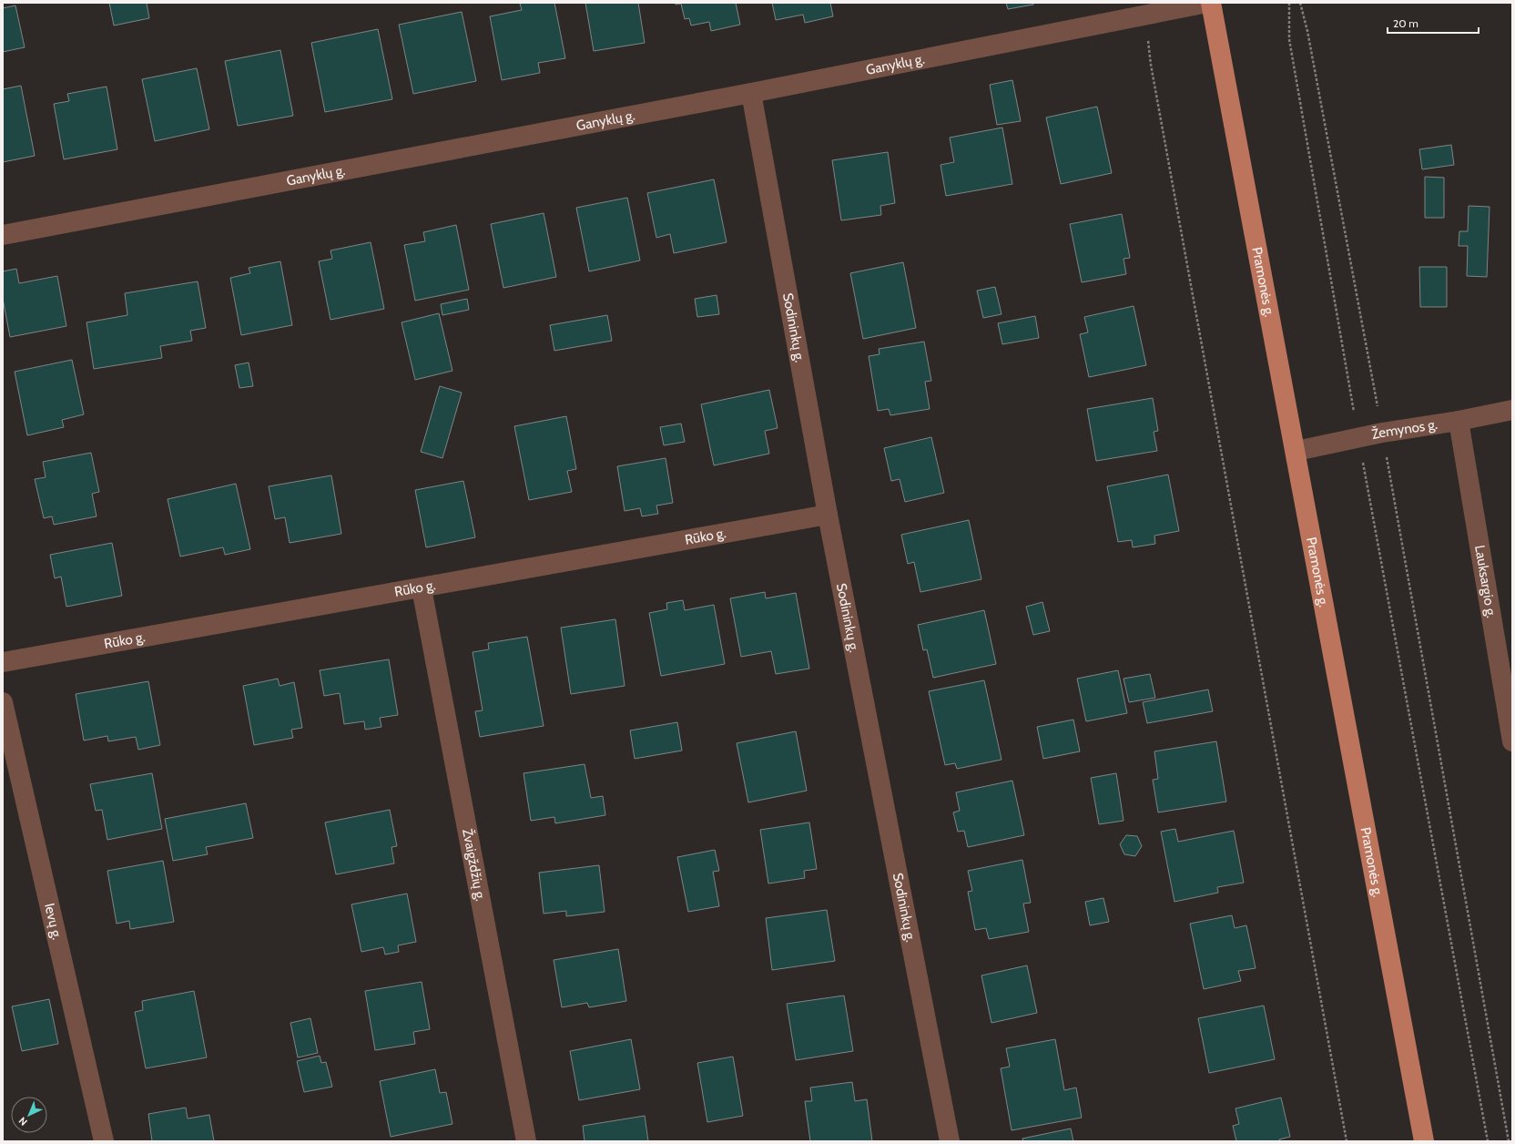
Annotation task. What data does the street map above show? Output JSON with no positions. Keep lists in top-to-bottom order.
{
  "streets": {
    "main road": ["Pramonės g."],
    "street": [
      "Ganyklų g.",
      "Sodininkų g.",
      "Žemynos g.",
      "Rūko g.",
      "Lauksargio g.",
      "Žvaigždžių g.",
      "Ievų g."
    ]
  },
  "crossings": [
    ["Ganyklų g.", "Sodininkų g."],
    ["Pramonės g.", "Žemynos g."],
    ["Sodininkų g.", "Rūko g."],
    ["Žemynos g.", "Lauksargio g."],
    ["Rūko g.", "Žvaigždžių g."]
  ],
  "scale_bar": "20 m",
  "north": "bottom left"
}
